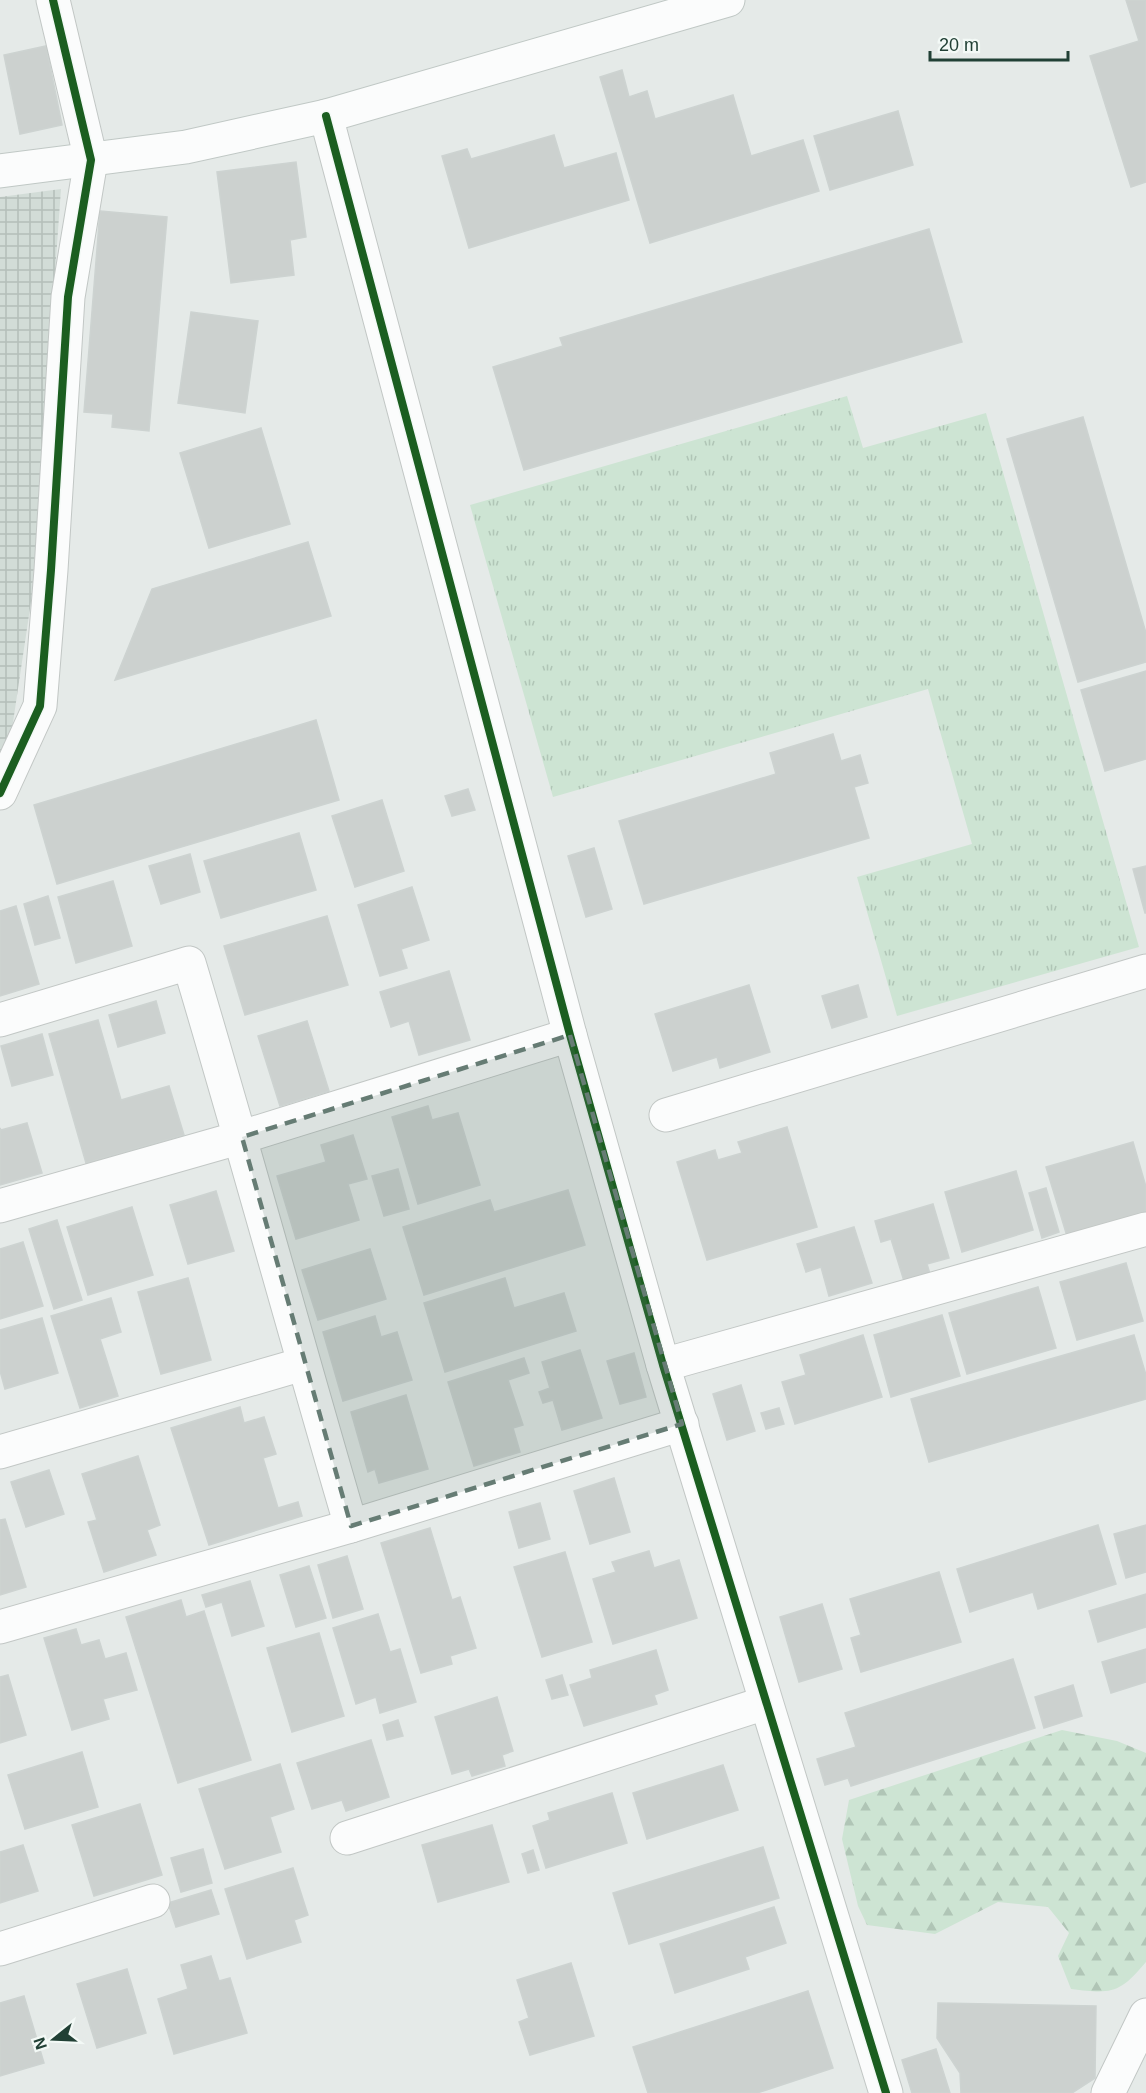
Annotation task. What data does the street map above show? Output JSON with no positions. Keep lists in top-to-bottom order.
{
  "scale_bar": "20 m",
  "north": "left"
}
